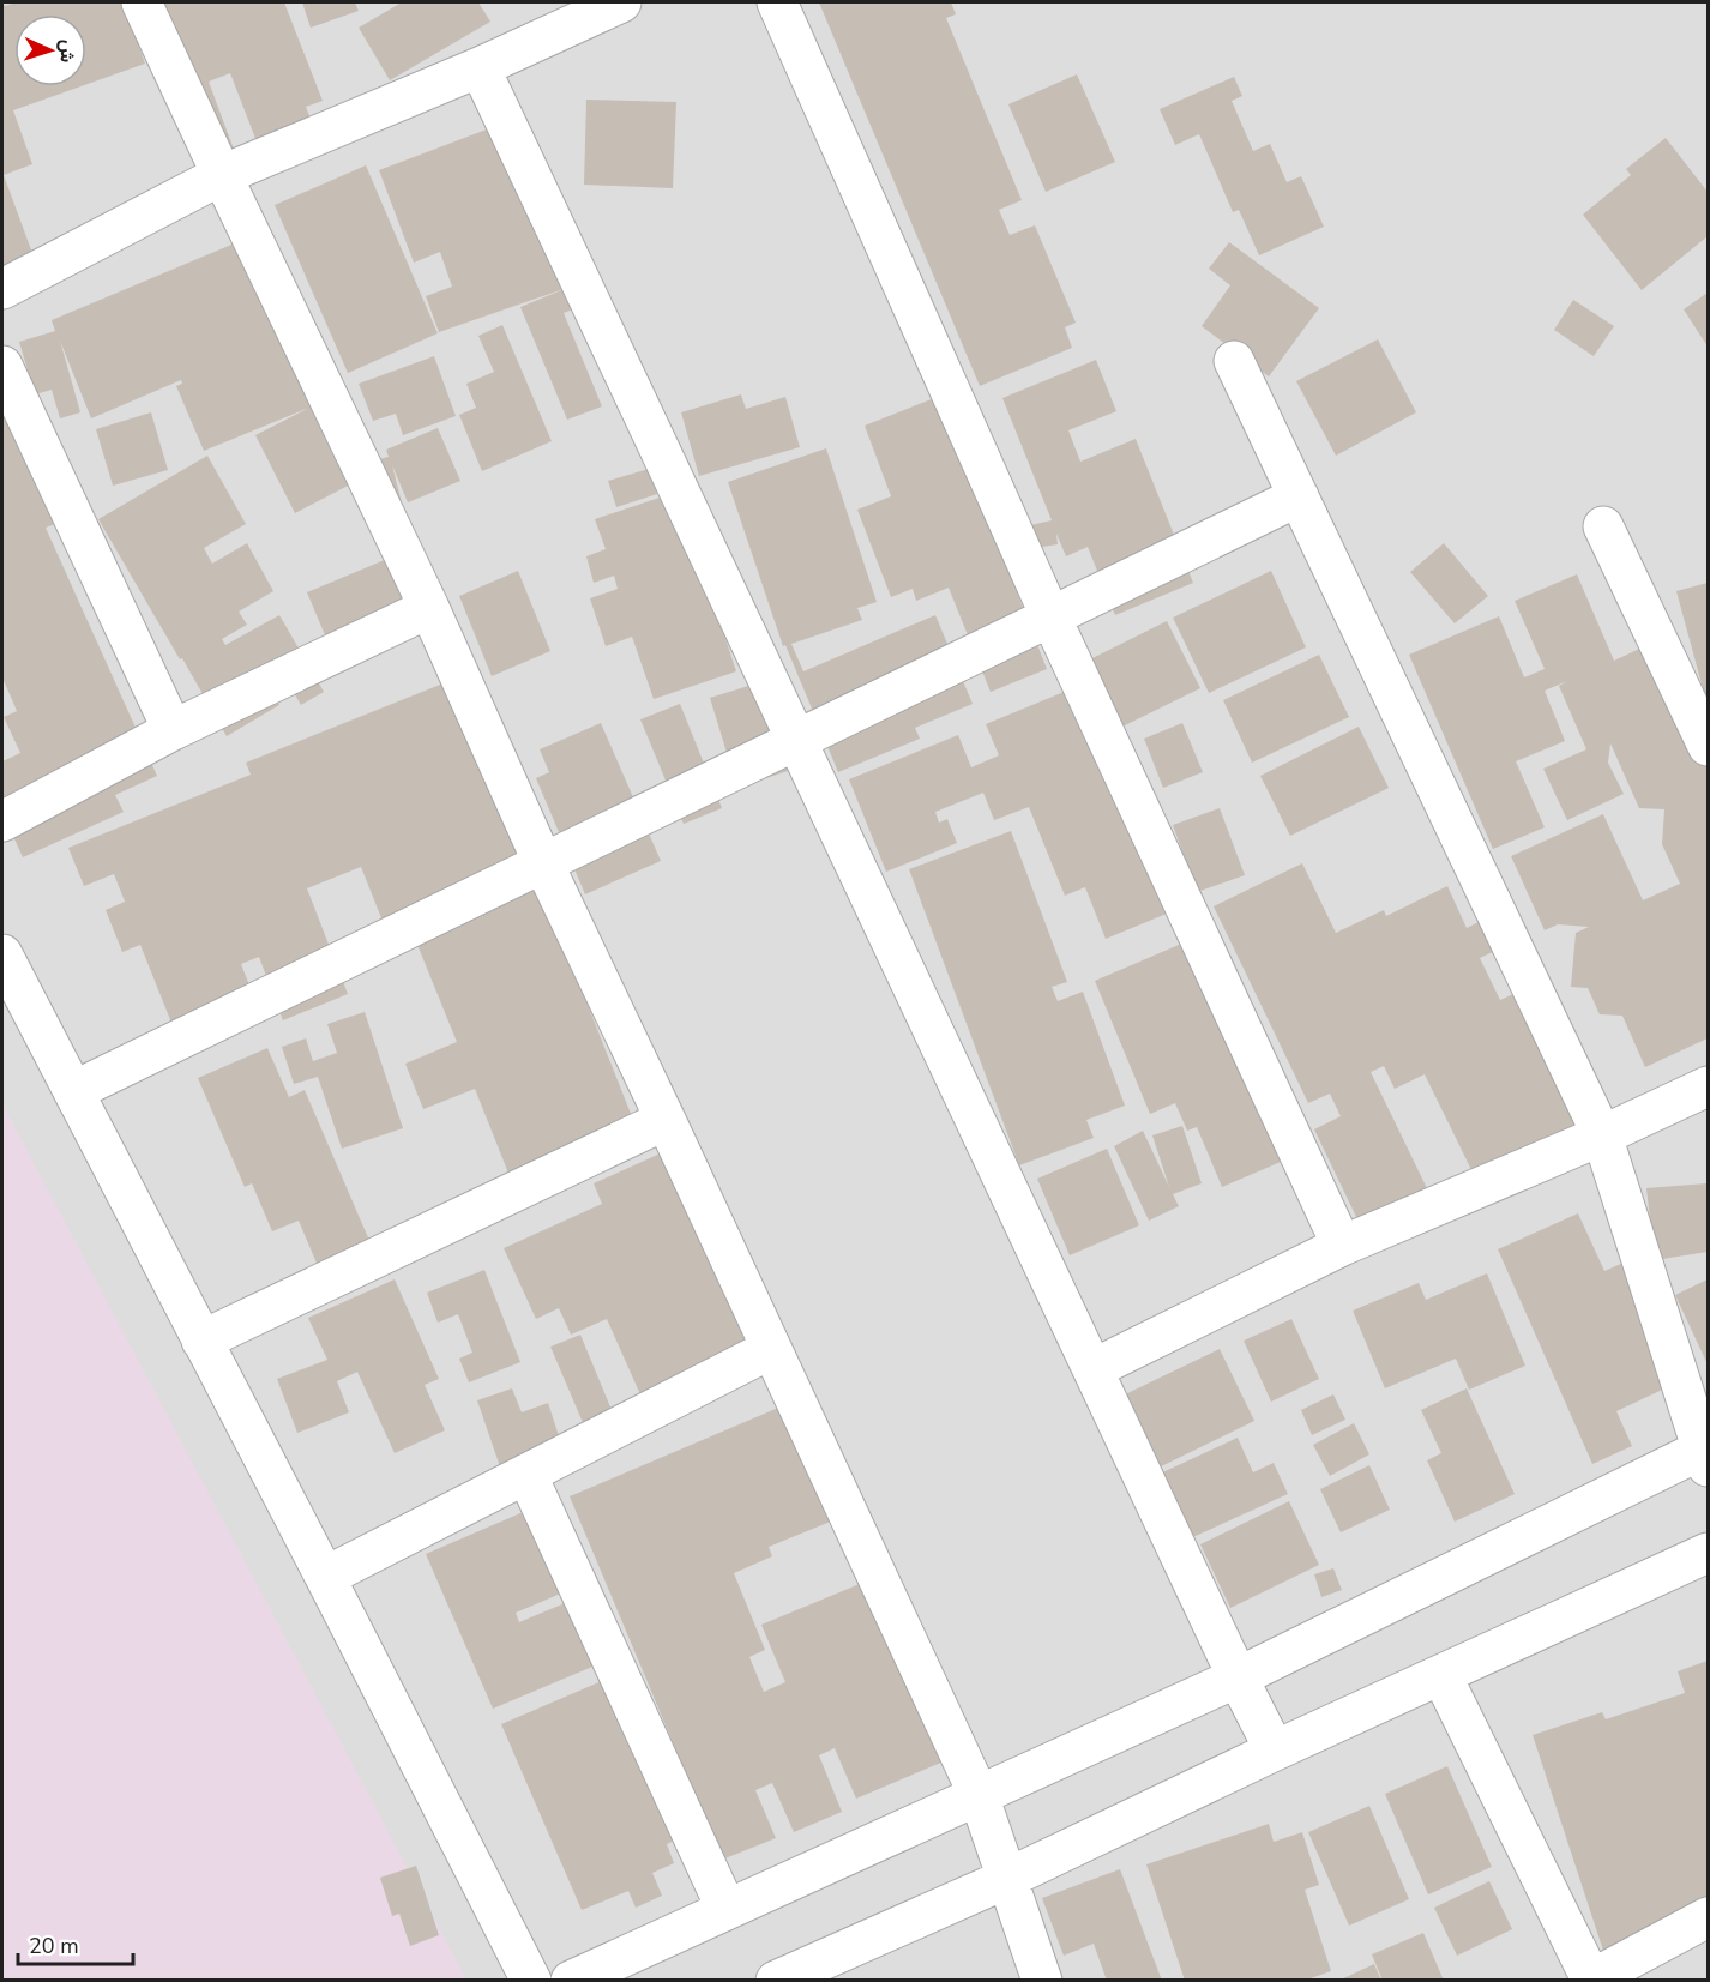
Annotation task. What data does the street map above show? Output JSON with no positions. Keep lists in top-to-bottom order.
{
  "scale_bar": "20 m",
  "north": "right"
}
